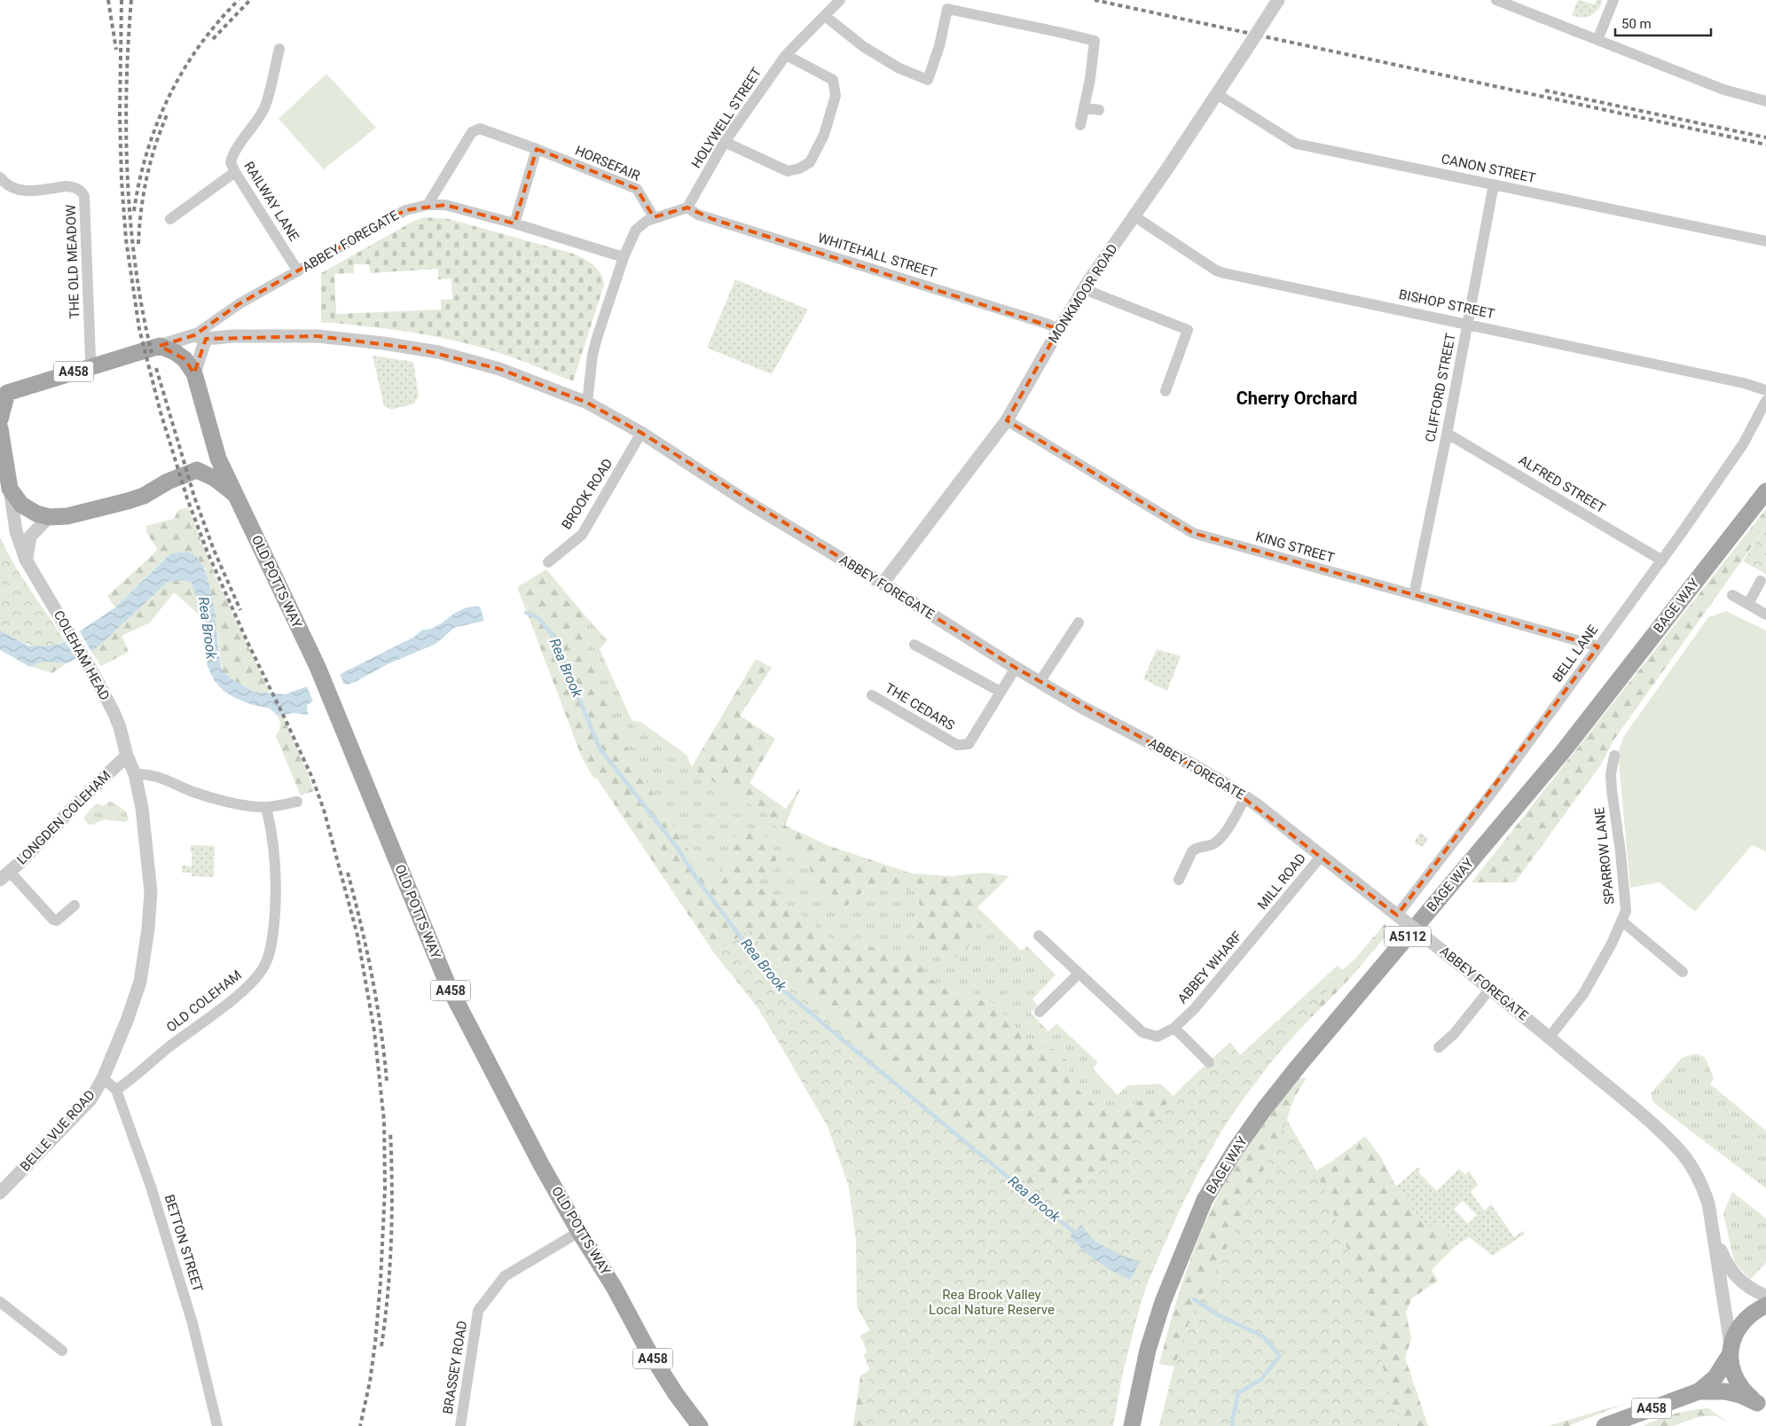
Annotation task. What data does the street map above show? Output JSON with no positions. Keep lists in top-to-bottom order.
{
  "streets": {
    "main road": [
      "ABBEY FOREGATE",
      "A458",
      "OLD POTTS WAY",
      "BAGE WAY",
      "COLEHAM HEAD",
      "A5112"
    ],
    "street": [
      "HOLYWELL STREET",
      "HORSEFAIR",
      "CANON STREET",
      "RAILWAY LANE",
      "WHITEHALL STREET",
      "THE OLD MEADOW",
      "MONKMOOR ROAD",
      "BISHOP STREET",
      "CLIFFORD STREET",
      "ALFRED STREET",
      "BROOK ROAD",
      "KING STREET",
      "BELL LANE",
      "THE CEDARS",
      "LONGDEN COLEHAM",
      "SPARROW LANE",
      "MILL ROAD",
      "ABBEY WHARF",
      "OLD COLEHAM",
      "BELLE VUE ROAD",
      "BETTON STREET",
      "BRASSEY ROAD"
    ]
  },
  "crossings": [
    ["HOLYWELL STREET", "WHITEHALL STREET"],
    ["HORSEFAIR", "ABBEY FOREGATE"],
    ["CANON STREET", "MONKMOOR ROAD"],
    ["CANON STREET", "CLIFFORD STREET"],
    ["RAILWAY LANE", "ABBEY FOREGATE"],
    ["ABBEY FOREGATE", "THE OLD MEADOW"],
    ["ABBEY FOREGATE", "MONKMOOR ROAD"],
    ["ABBEY FOREGATE", "A458"],
    ["ABBEY FOREGATE", "BROOK ROAD"],
    ["ABBEY FOREGATE", "OLD POTTS WAY"],
    ["ABBEY FOREGATE", "BELL LANE"],
    ["ABBEY FOREGATE", "THE CEDARS"],
    ["ABBEY FOREGATE", "SPARROW LANE"],
    ["ABBEY FOREGATE", "MILL ROAD"],
    ["WHITEHALL STREET", "MONKMOOR ROAD"],
    ["MONKMOOR ROAD", "BISHOP STREET"],
    ["MONKMOOR ROAD", "KING STREET"],
    ["BISHOP STREET", "CLIFFORD STREET"],
    ["CLIFFORD STREET", "ALFRED STREET"],
    ["CLIFFORD STREET", "KING STREET"],
    ["ALFRED STREET", "BELL LANE"],
    ["KING STREET", "BELL LANE"],
    ["OLD POTTS WAY", "BRASSEY ROAD"],
    ["COLEHAM HEAD", "LONGDEN COLEHAM"],
    ["COLEHAM HEAD", "BELLE VUE ROAD"],
    ["MILL ROAD", "ABBEY WHARF"],
    ["OLD COLEHAM", "BETTON STREET"],
    ["BELLE VUE ROAD", "BETTON STREET"]
  ],
  "districts": ["Cherry Orchard"],
  "water": ["Rea Brook"],
  "parks": ["Rea Brook Valley Local Nature Reserve"],
  "scale_bar": "50 m"
}
